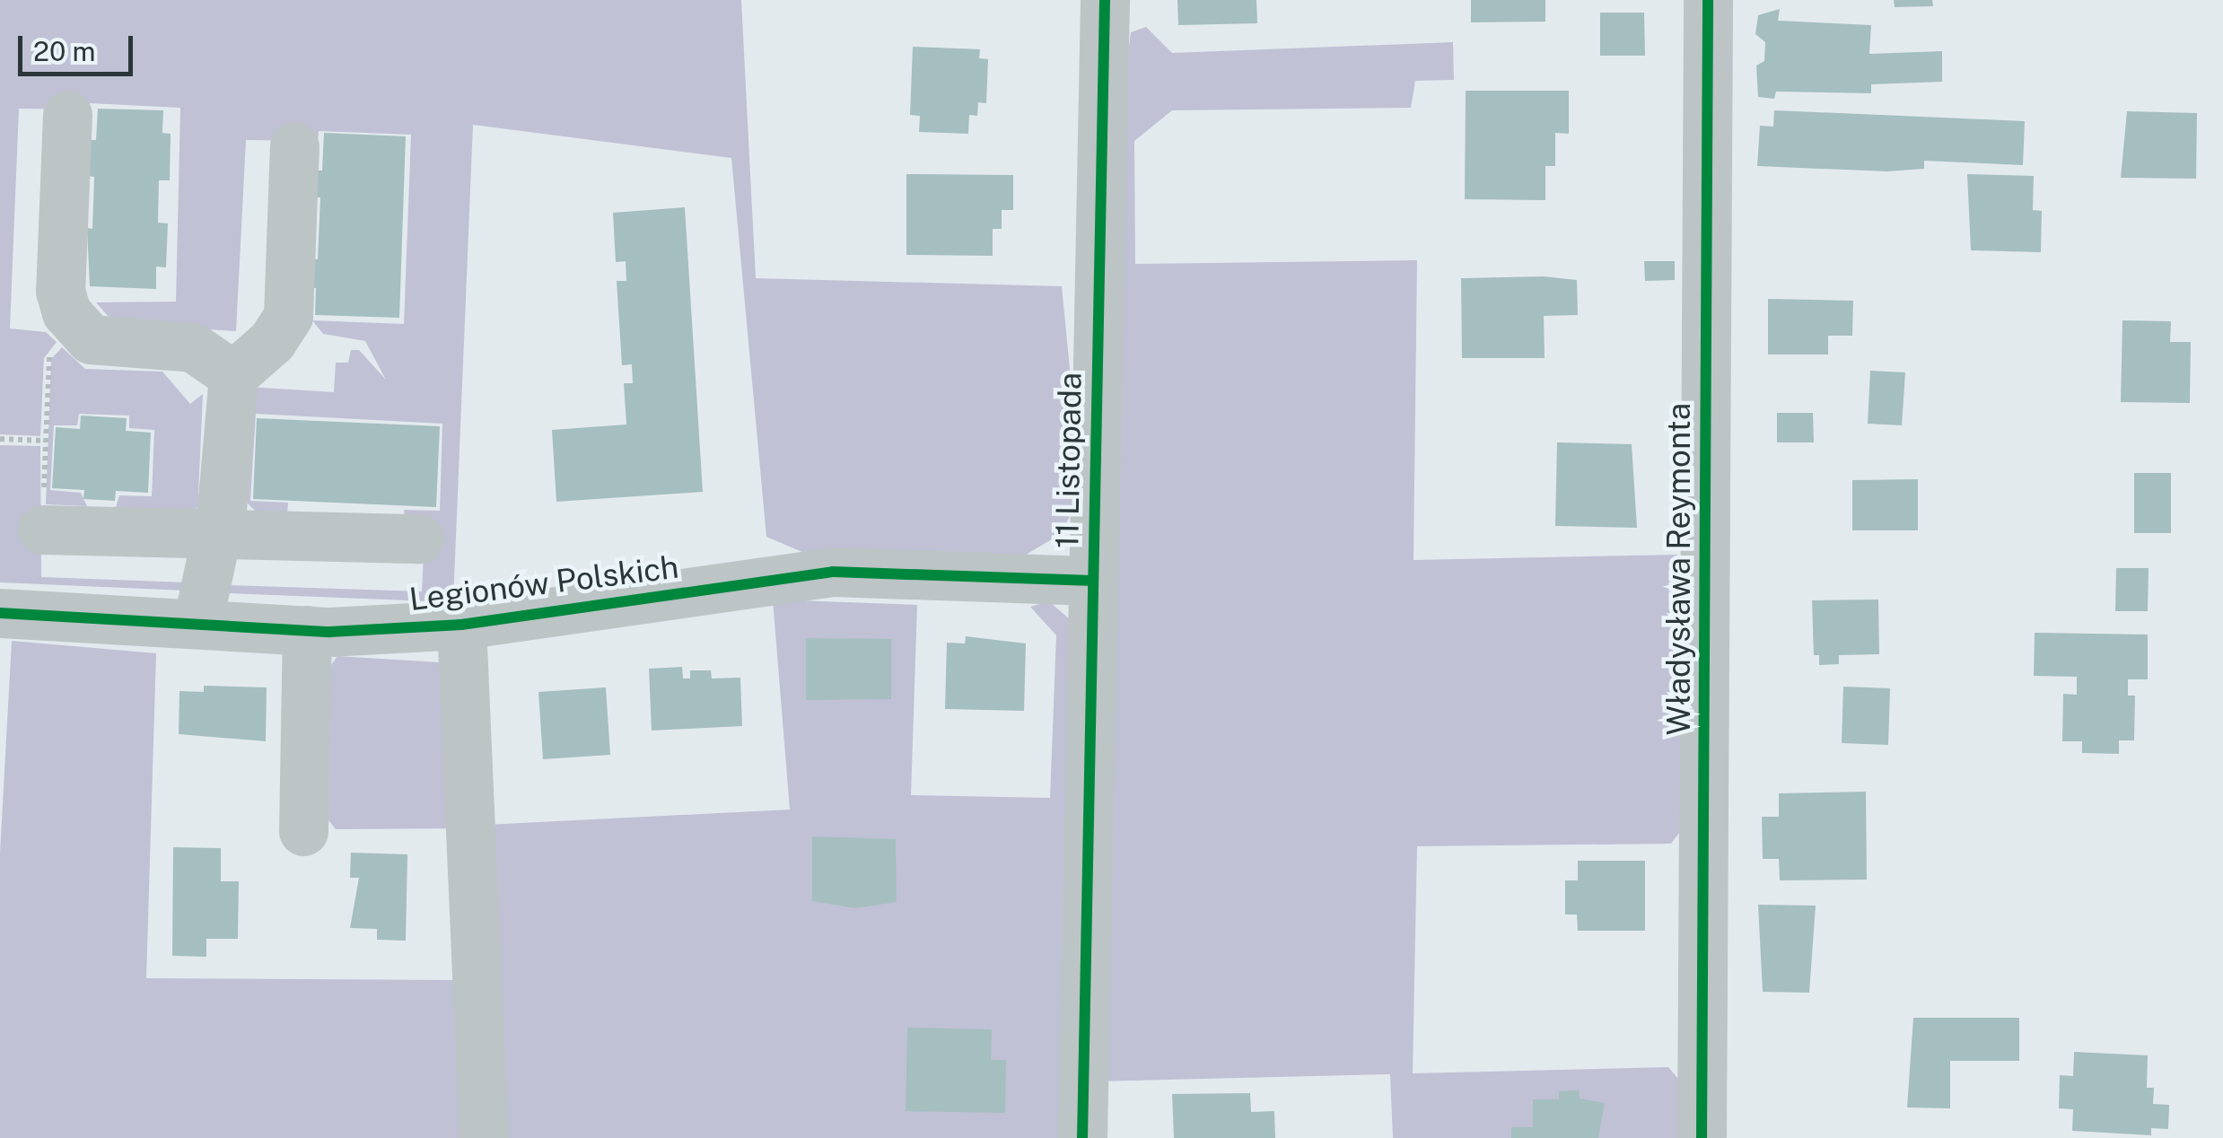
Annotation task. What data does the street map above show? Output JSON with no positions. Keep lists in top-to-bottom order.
{
  "streets": {
    "street": ["11 Listopada", "Władysława Reymonta", "Legionów Polskich"]
  },
  "crossings": [
    ["11 Listopada", "Legionów Polskich"]
  ],
  "scale_bar": "20 m"
}
